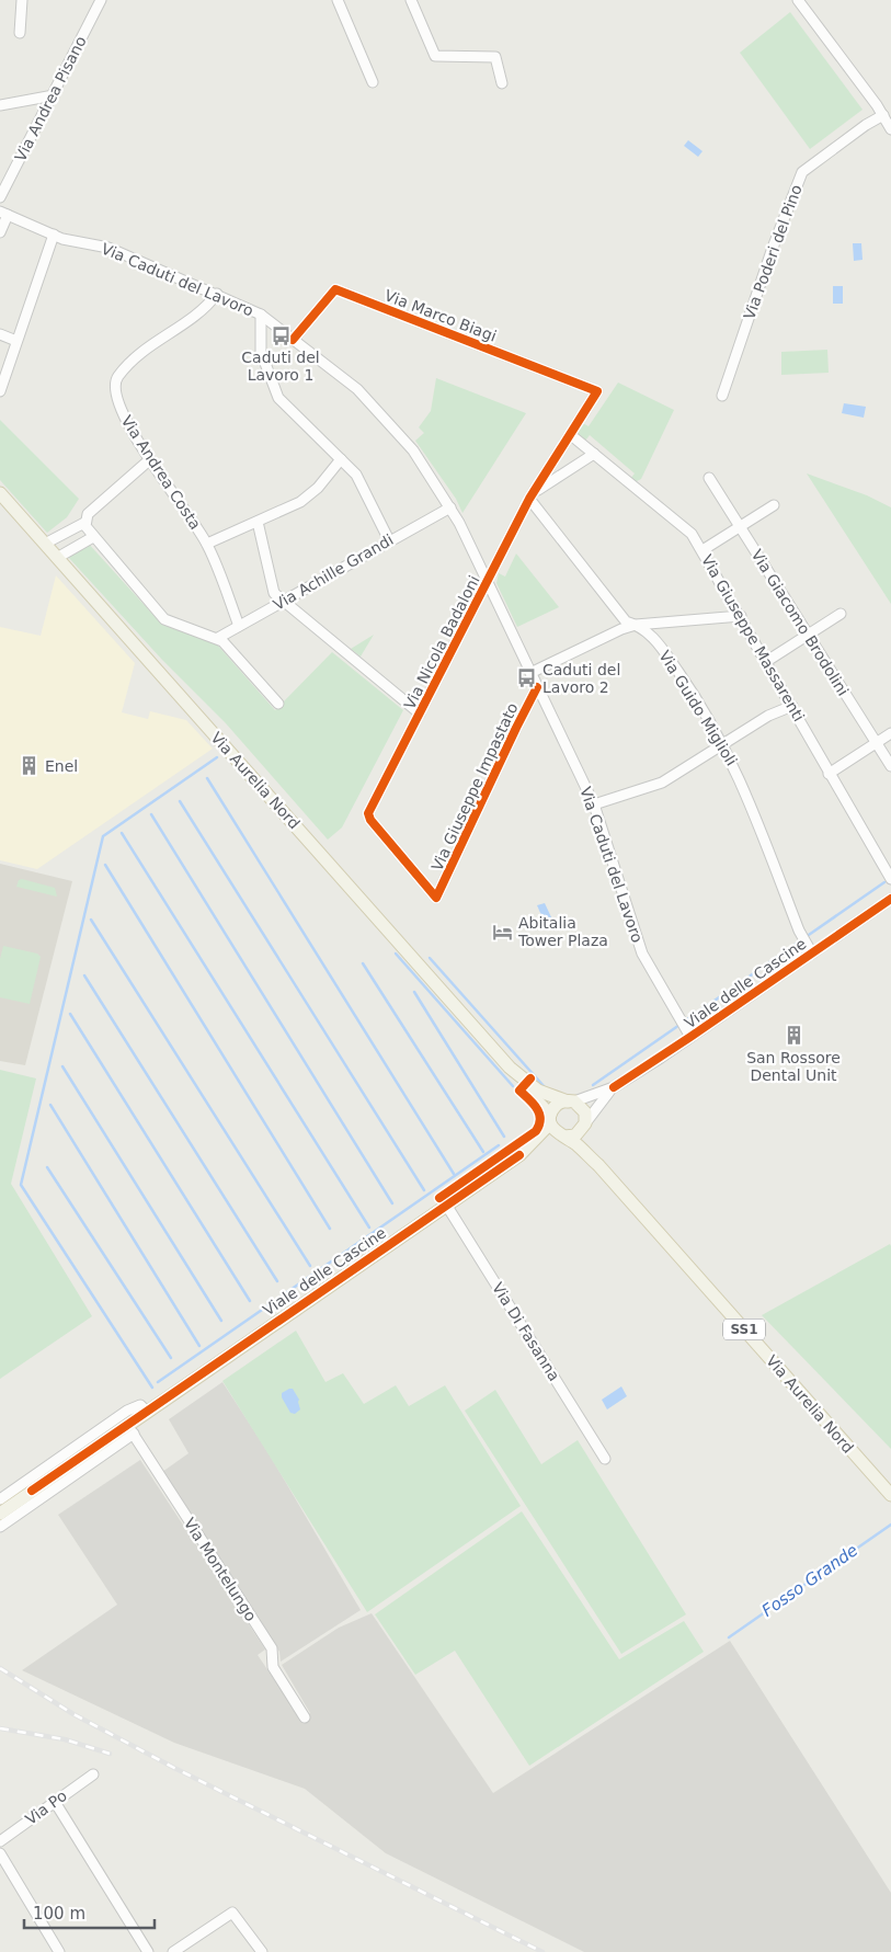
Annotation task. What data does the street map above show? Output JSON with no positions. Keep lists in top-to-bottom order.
{
  "streets": {
    "main road": ["Via Aurelia Nord", "Viale delle Cascine", "SS1"],
    "street": [
      "Via Andrea Pisano",
      "Via Poderi del Pino",
      "Via Caduti del Lavoro",
      "Via Marco Biagi",
      "Via Andrea Costa",
      "Via Achille Grandi",
      "Via Giacomo Brodolini",
      "Via Giuseppe Massarenti",
      "Via Nicola Badaloni",
      "Via Guido Miglioli",
      "Via Giuseppe Impastato",
      "Via Di Fasanna",
      "Via Montelungo",
      "Via Po"
    ]
  },
  "crossings": [
    ["Via Caduti del Lavoro", "Via Marco Biagi"],
    ["Via Caduti del Lavoro", "Via Andrea Costa"],
    ["Via Caduti del Lavoro", "Via Achille Grandi"],
    ["Via Caduti del Lavoro", "Via Nicola Badaloni"],
    ["Via Caduti del Lavoro", "Via Giuseppe Impastato"],
    ["Via Caduti del Lavoro", "Viale delle Cascine"],
    ["Via Marco Biagi", "Via Nicola Badaloni"],
    ["Via Andrea Costa", "Via Achille Grandi"],
    ["Via Giuseppe Massarenti", "Via Nicola Badaloni"],
    ["Via Nicola Badaloni", "Via Guido Miglioli"],
    ["Via Nicola Badaloni", "Via Giuseppe Impastato"],
    ["Via Guido Miglioli", "Viale delle Cascine"],
    ["Via Aurelia Nord", "Viale delle Cascine"],
    ["Via Aurelia Nord", "SS1"],
    ["Viale delle Cascine", "SS1"],
    ["Viale delle Cascine", "Via Di Fasanna"],
    ["Viale delle Cascine", "Via Montelungo"]
  ],
  "water": ["Fosso Grande"],
  "places": {
    "bus stop": ["Caduti del Lavoro 1", "Caduti del Lavoro 2"],
    "building": ["Enel", "San Rossore Dental Unit"],
    "hotel": ["Abitalia Tower Plaza"]
  },
  "scale_bar": "100 m"
}
